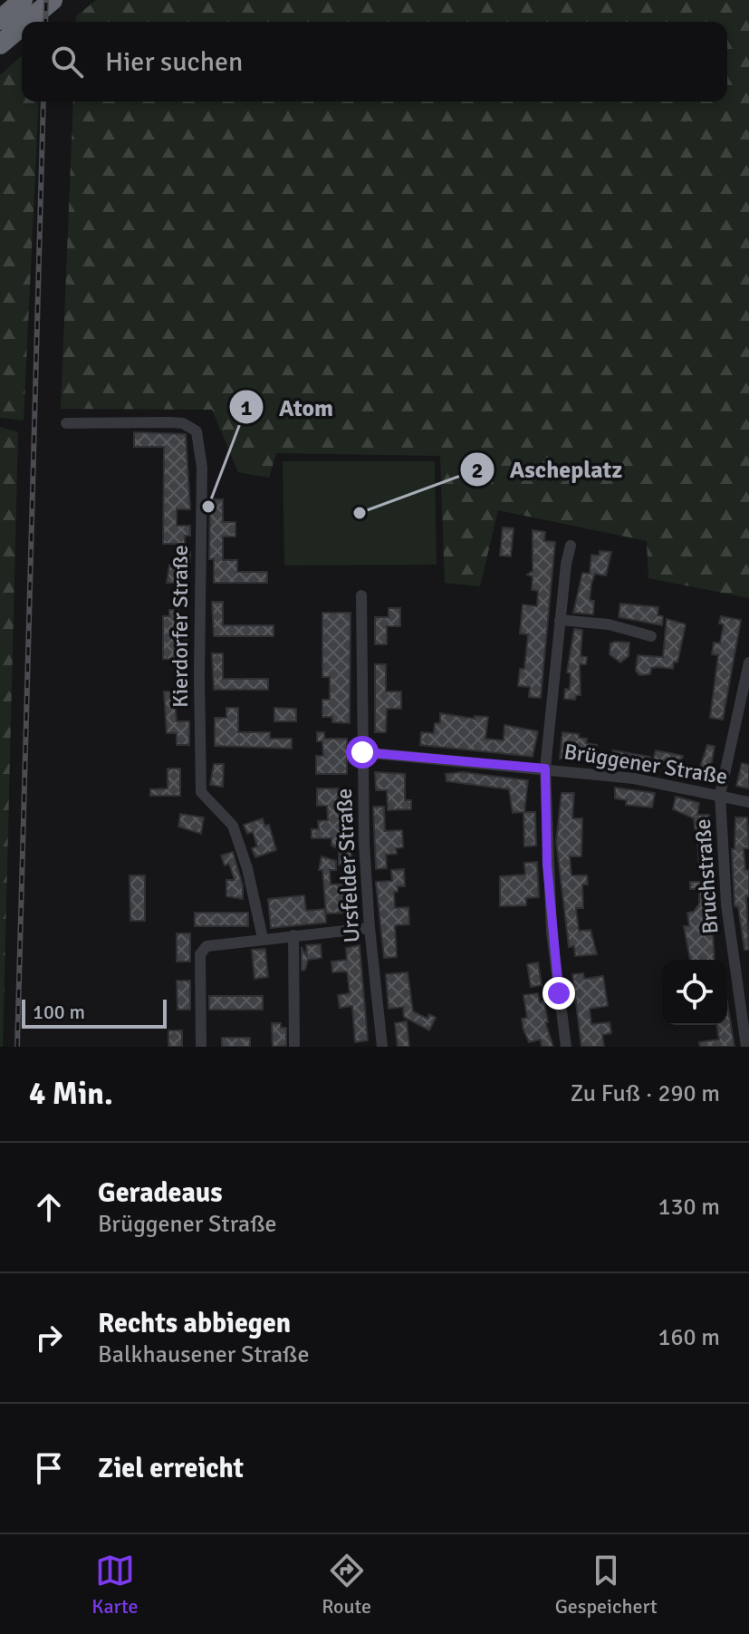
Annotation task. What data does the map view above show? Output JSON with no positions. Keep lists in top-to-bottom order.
{
  "streets": {
    "street": [
      "Kierdorfer Straße",
      "Brüggener Straße",
      "Ursfelder Straße",
      "Bruchstraße"
    ]
  },
  "crossings": [
    ["Brüggener Straße", "Ursfelder Straße"],
    ["Brüggener Straße", "Bruchstraße"]
  ],
  "places": ["Atom", "Ascheplatz"],
  "scale_bar": "100 m",
  "page": {
    "search": "Hier suchen",
    "scale": "100 m",
    "heading": ["4 Min.", "Zu Fuß · 290 m"],
    "list": [
      ["Geradeaus", "Brüggener Straße", "130 m"],
      ["Rechts abbiegen", "Balkhausener Straße", "160 m"],
      "Ziel erreicht"
    ],
    "nav": ["Karte", "Route", "Gespeichert"]
  }
}
